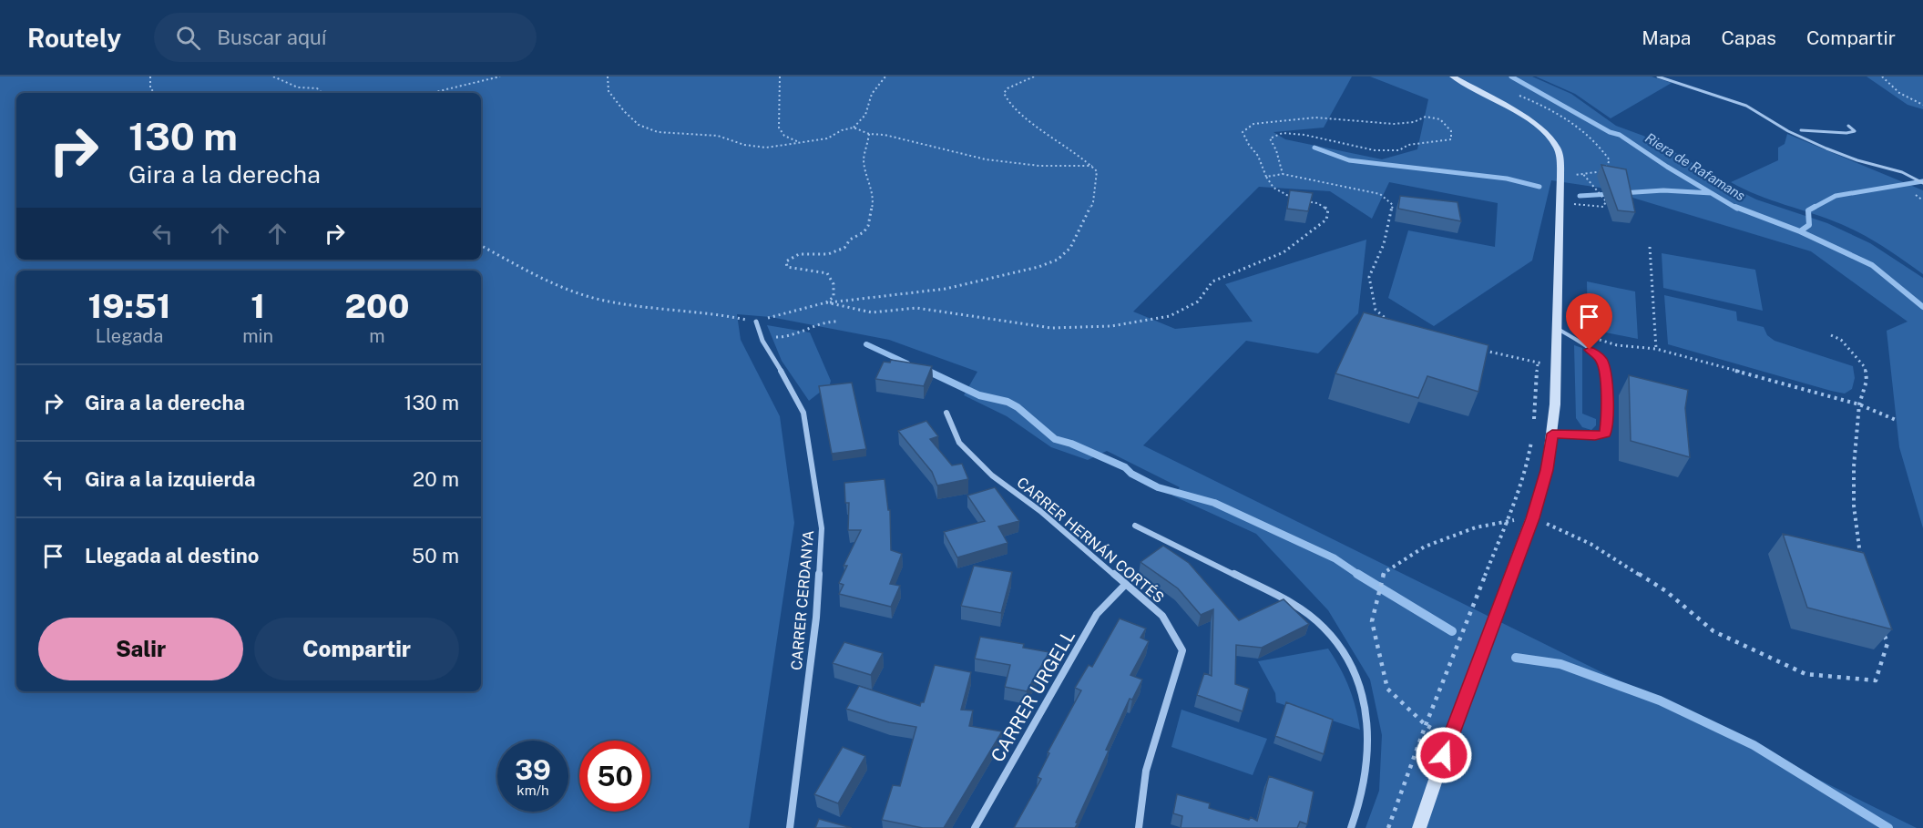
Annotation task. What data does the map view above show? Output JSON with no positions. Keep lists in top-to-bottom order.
{
  "streets": {
    "street": ["CARRER HERNÁN CORTÉS", "CARRER CERDANYA", "CARRER URGELL"]
  },
  "crossings": [
    ["CARRER HERNÁN CORTÉS", "CARRER URGELL"]
  ],
  "water": ["Riera de Rafamans"],
  "page": {
    "header": "Routely",
    "search": "Buscar aquí",
    "nav": ["Mapa", "Capas", "Compartir"],
    "turn": ["130 m", "Gira a la derecha"],
    "eta": [
      "19:51",
      "Llegada",
      "1",
      "min",
      "200",
      "m"
    ],
    "list": [
      {
        "name": "Gira a la derecha",
        "value": "130 m"
      },
      {
        "name": "Gira a la izquierda",
        "value": "20 m"
      },
      {
        "name": "Llegada al destino",
        "value": "50 m"
      }
    ],
    "buttons": ["Salir", "Compartir"],
    "speed": "39 km/h",
    "limit": "50"
  }
}
